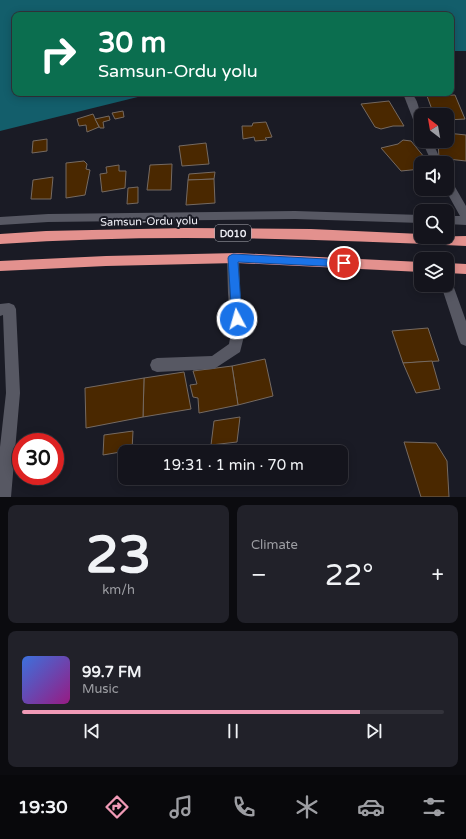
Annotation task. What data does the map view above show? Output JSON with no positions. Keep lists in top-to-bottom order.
{
  "streets": {
    "highway": ["Samsun-Ordu yolu", "D010"]
  },
  "north": "top left",
  "page": {
    "turn": ["30 m", "Samsun-Ordu yolu"],
    "limit": "30",
    "trip": "19:31 · 1 min · 70 m",
    "tile": [
      ["23", "km/h"],
      "Climate"
    ],
    "heat": ["−", "22°", "+"],
    "song": ["99.7 FM", "Music"],
    "tabs": "19:30"
  }
}
